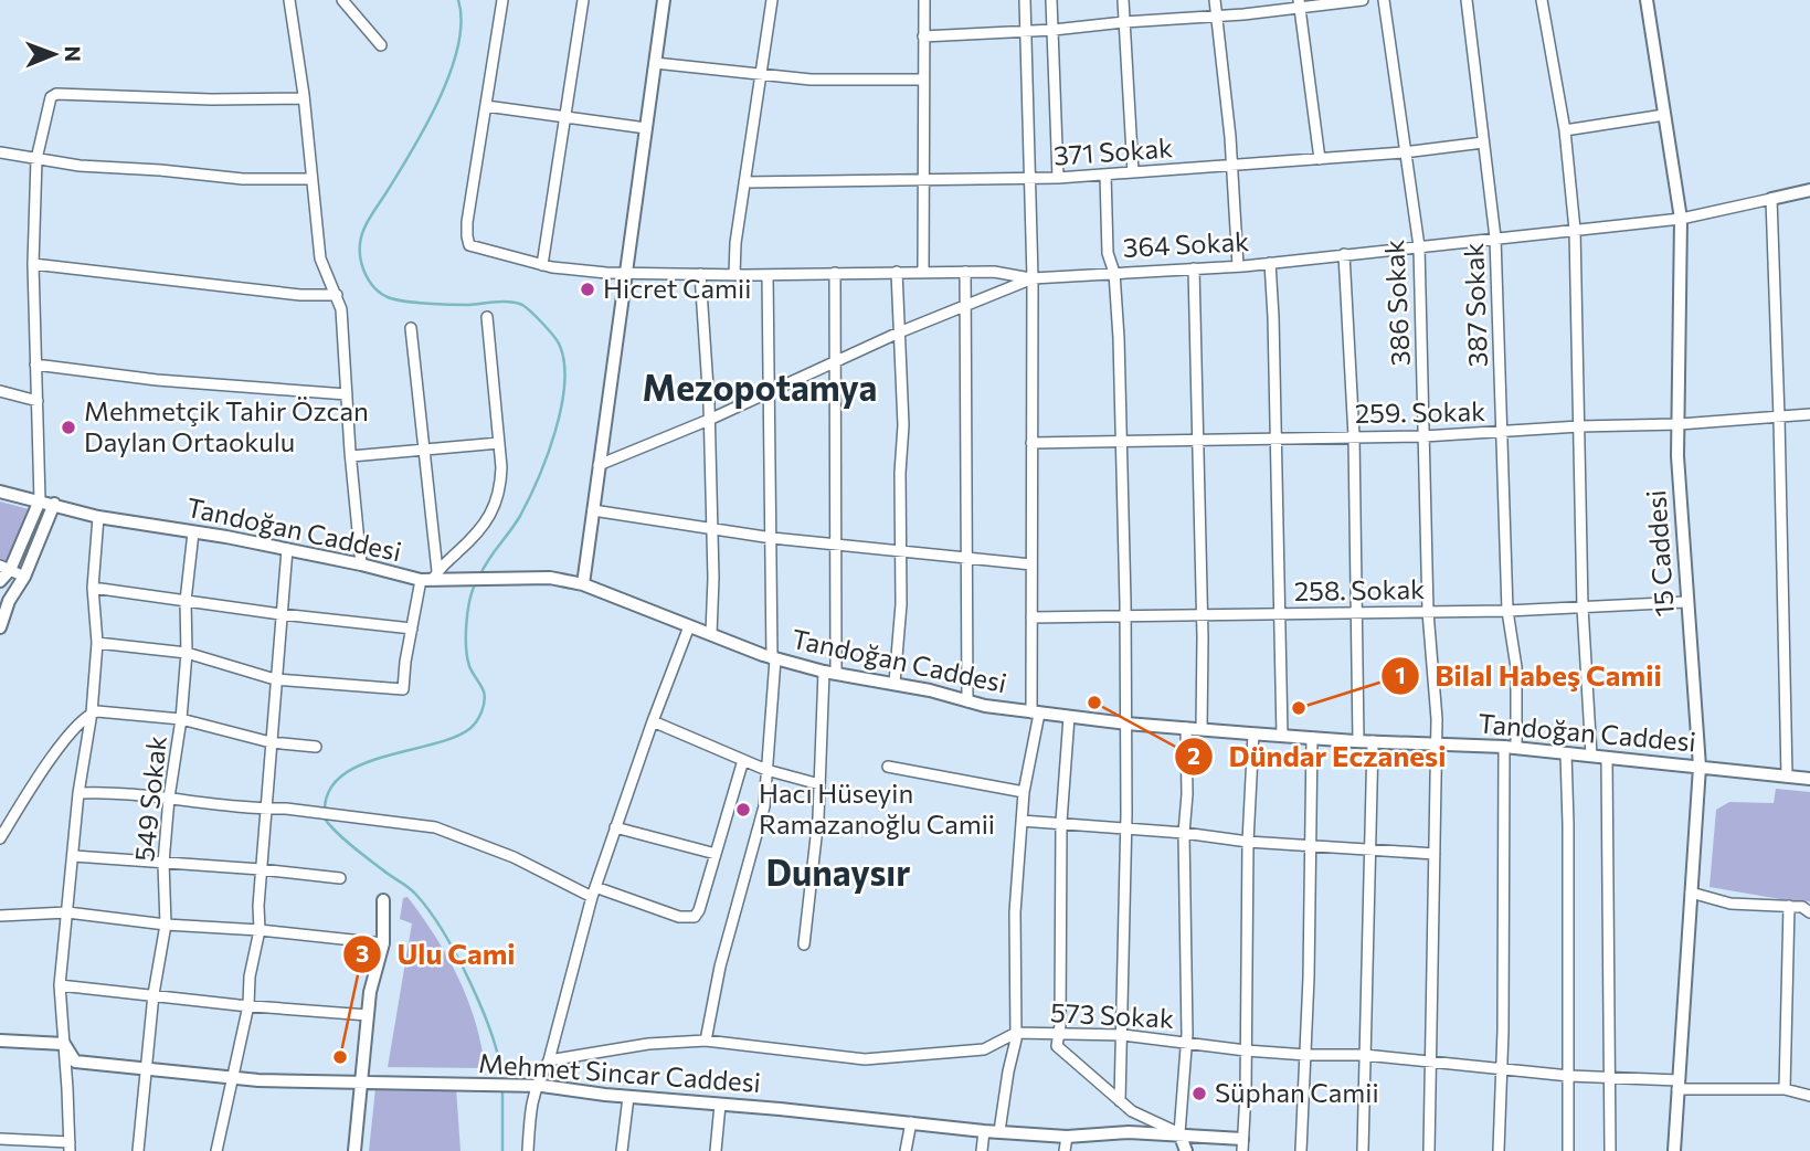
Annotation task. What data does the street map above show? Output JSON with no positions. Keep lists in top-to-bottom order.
{
  "streets": {
    "street": [
      "371 Sokak",
      "364 Sokak",
      "386 Sokak",
      "387 Sokak",
      "259. Sokak",
      "Tandoğan Caddesi",
      "15 Caddesi",
      "258. Sokak",
      "549 Sokak",
      "573 Sokak",
      "Mehmet Sincar Caddesi"
    ]
  },
  "crossings": [
    ["371 Sokak", "386 Sokak"],
    ["371 Sokak", "387 Sokak"],
    ["364 Sokak", "386 Sokak"],
    ["364 Sokak", "387 Sokak"],
    ["364 Sokak", "15 Caddesi"],
    ["386 Sokak", "259. Sokak"],
    ["386 Sokak", "Tandoğan Caddesi"],
    ["386 Sokak", "258. Sokak"],
    ["386 Sokak", "573 Sokak"],
    ["387 Sokak", "259. Sokak"],
    ["387 Sokak", "Tandoğan Caddesi"],
    ["387 Sokak", "258. Sokak"],
    ["387 Sokak", "573 Sokak"],
    ["259. Sokak", "15 Caddesi"],
    ["Tandoğan Caddesi", "15 Caddesi"],
    ["Tandoğan Caddesi", "549 Sokak"],
    ["15 Caddesi", "258. Sokak"],
    ["15 Caddesi", "573 Sokak"],
    ["549 Sokak", "Mehmet Sincar Caddesi"]
  ],
  "districts": ["Mezopotamya", "Dunaysır"],
  "places": [
    "Hicret Camii",
    "Mehmetçik Tahir Özcan Daylan Ortaokulu",
    "Dündar Eczanesi",
    "Bilal Habeş Camii",
    "Hacı Hüseyin Ramazanoğlu Camii",
    "Ulu Cami",
    "Süphan Camii"
  ],
  "north": "right"
}
